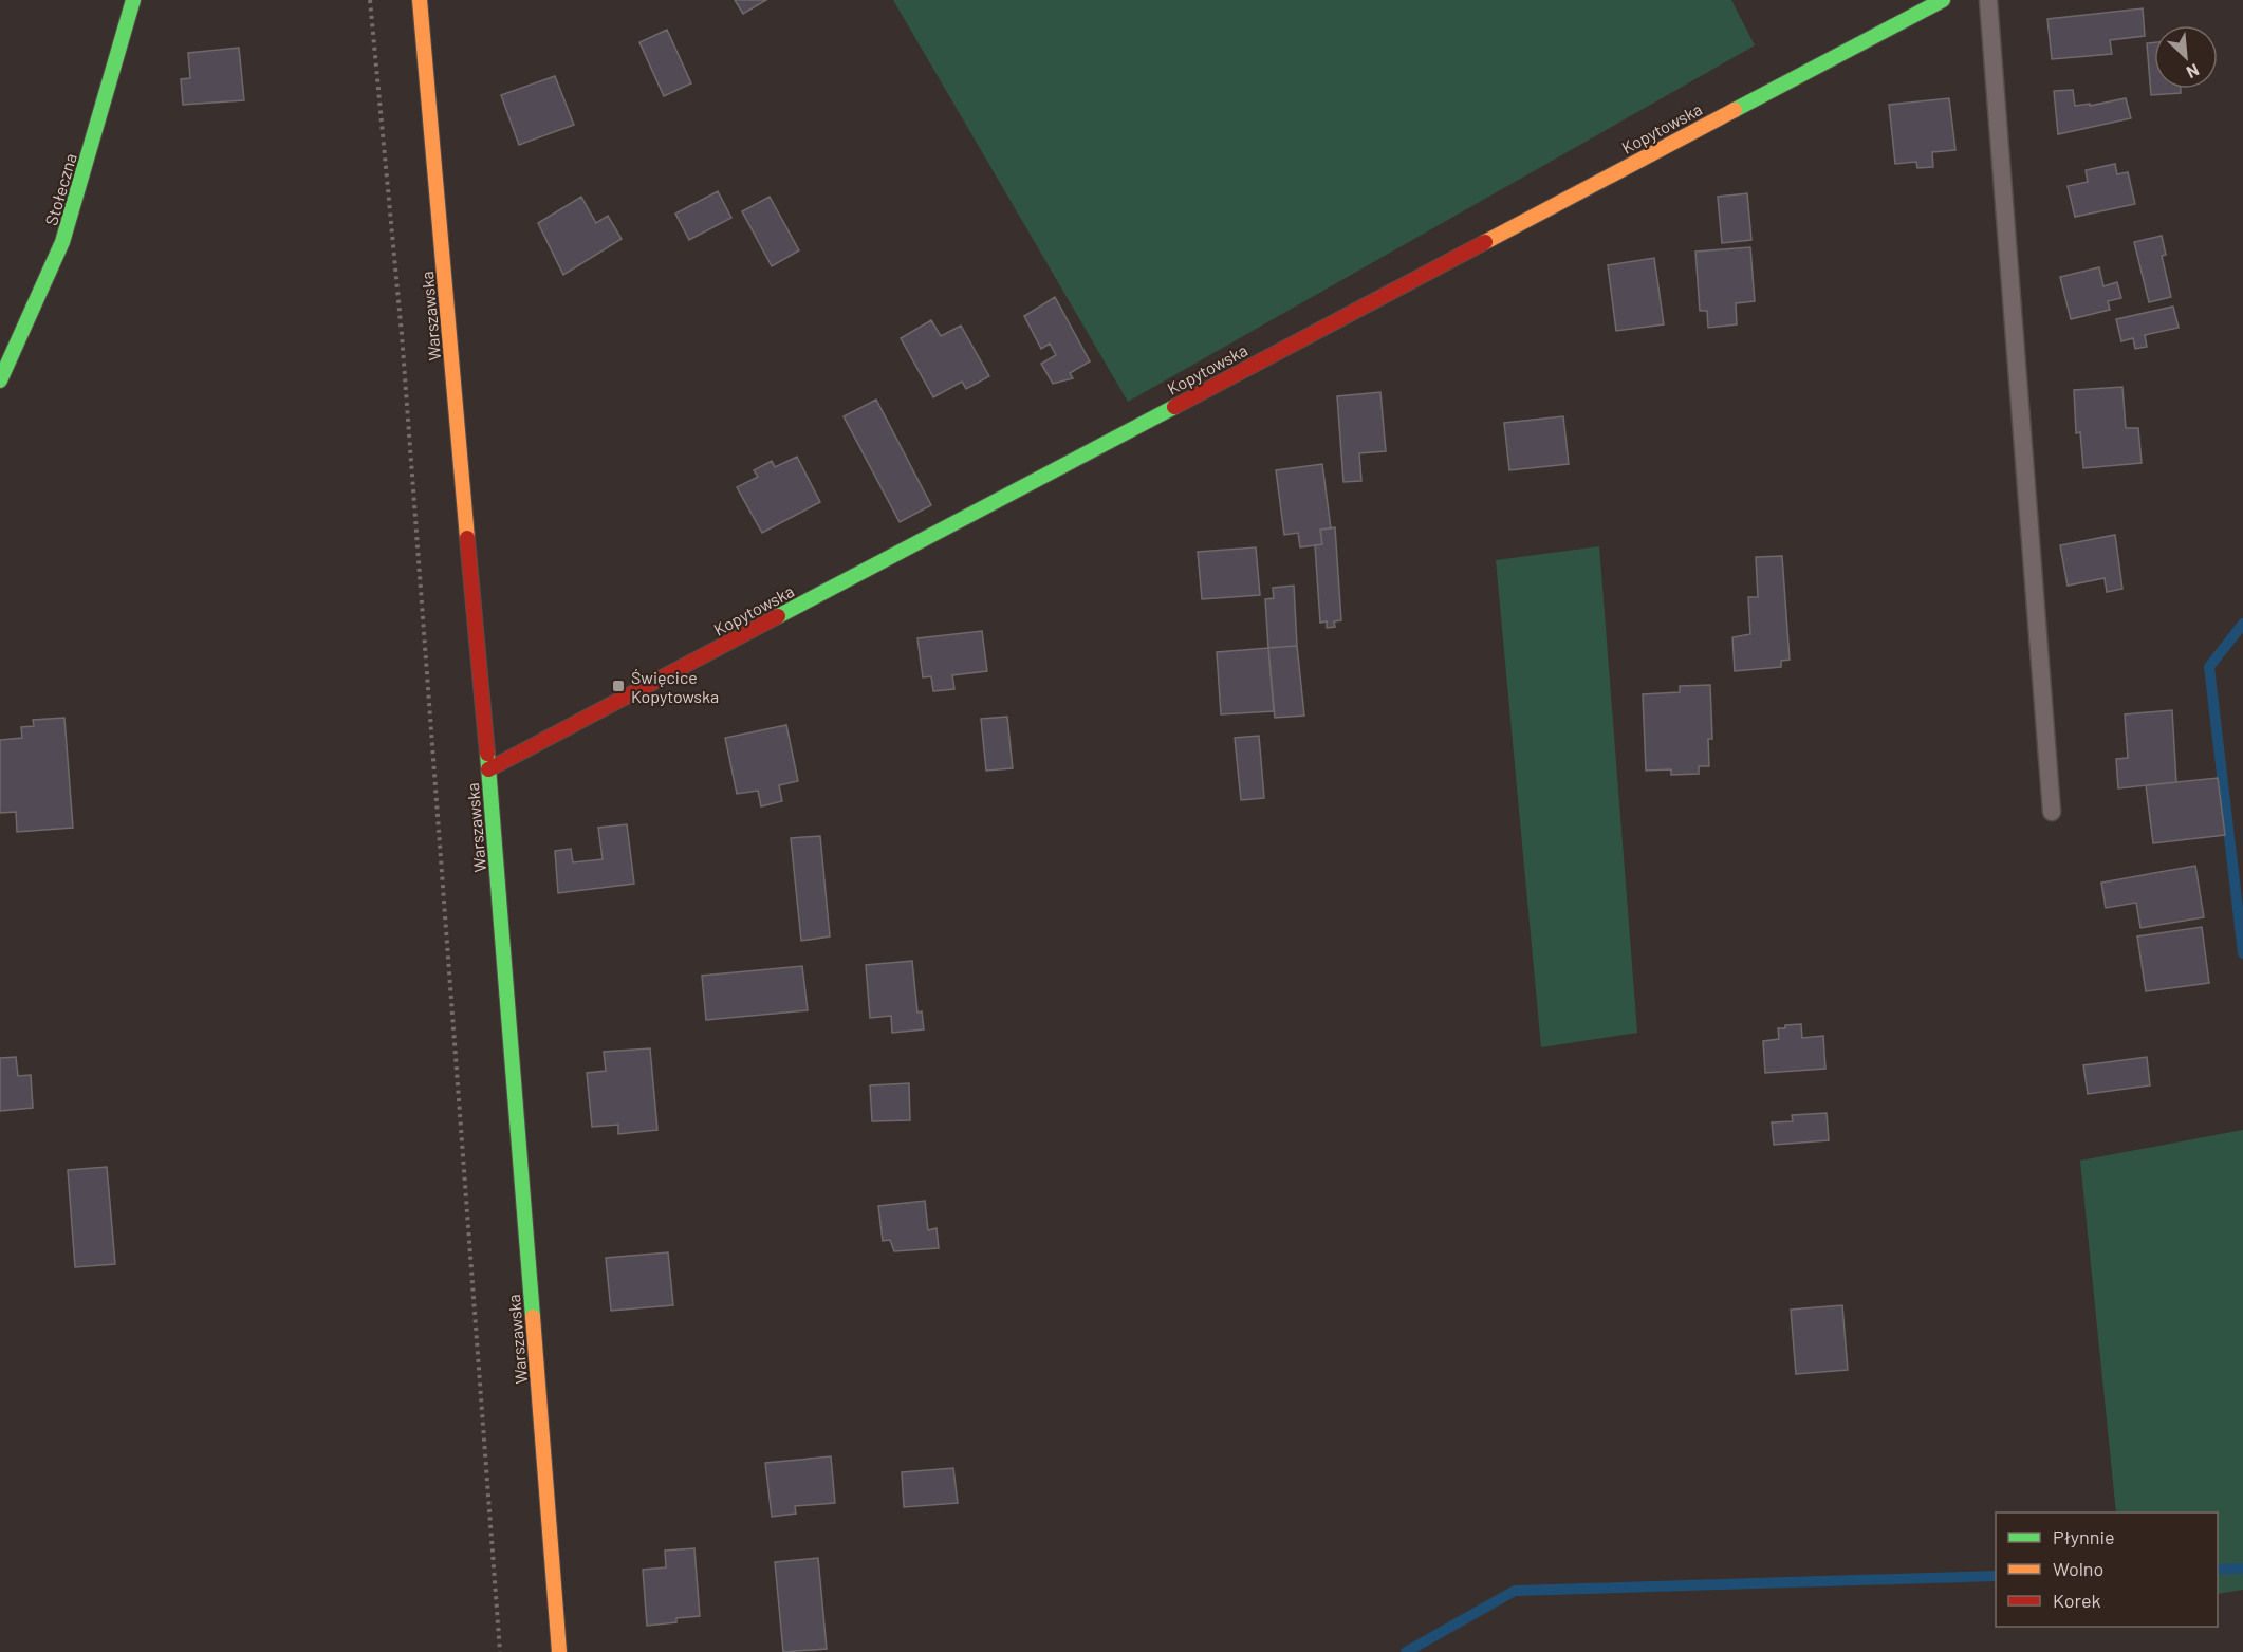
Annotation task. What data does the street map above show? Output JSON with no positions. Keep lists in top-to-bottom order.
{
  "streets": {
    "street": ["Kopytowska", "Stołeczna", "Warszawska"]
  },
  "crossings": [
    ["Kopytowska", "Warszawska"]
  ],
  "places": {
    "transit": ["Święcice Kopytowska"]
  },
  "legend": ["Płynnie", "Wolno", "Korek"],
  "north": "bottom right"
}
